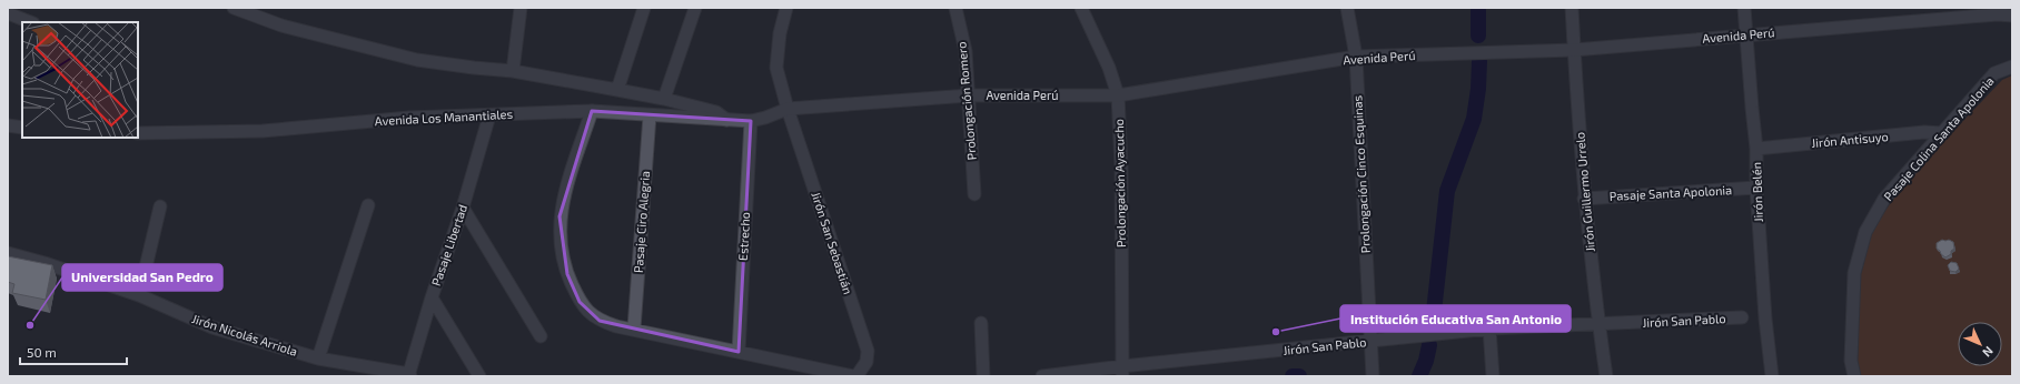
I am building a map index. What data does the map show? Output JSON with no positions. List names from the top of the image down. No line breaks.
{"streets":{"street":["Avenida Perú","Prolongación Romero","Avenida Los Manantiales","Pasaje Colina Santa Apolonia","Jirón Antisuyo","Prolongación Cinco Esquinas","Prolongación Ayacucho","Jirón Guillermo Urrelo","Jirón Belén","Pasaje Santa Apolonia","Pasaje Ciro Alegria","Estrecho","Jirón San Sebastián","Pasaje Libertad","Jirón San Pablo","Jirón Nicolás Arriola"]},"crossings":[["Avenida Perú","Prolongación Romero"],["Avenida Perú","Avenida Los Manantiales"],["Avenida Perú","Prolongación Cinco Esquinas"],["Avenida Perú","Prolongación Ayacucho"],["Avenida Perú","Jirón Guillermo Urrelo"],["Avenida Perú","Jirón Belén"],["Avenida Perú","Estrecho"],["Avenida Perú","Jirón San Sebastián"],["Avenida Los Manantiales","Pasaje Ciro Alegria"],["Avenida Los Manantiales","Estrecho"],["Avenida Los Manantiales","Pasaje Libertad"],["Pasaje Colina Santa Apolonia","Jirón Antisuyo"],["Jirón Antisuyo","Jirón Belén"],["Prolongación Cinco Esquinas","Jirón San Pablo"],["Prolongación Ayacucho","Jirón San Pablo"],["Jirón Guillermo Urrelo","Pasaje Santa Apolonia"],["Jirón Guillermo Urrelo","Jirón San Pablo"],["Jirón Belén","Pasaje Santa Apolonia"],["Pasaje Libertad","Jirón Nicolás Arriola"]],"places":["Universidad San Pedro","Institución Educativa San Antonio"],"scale_bar":"50 m","north":"bottom right"}
